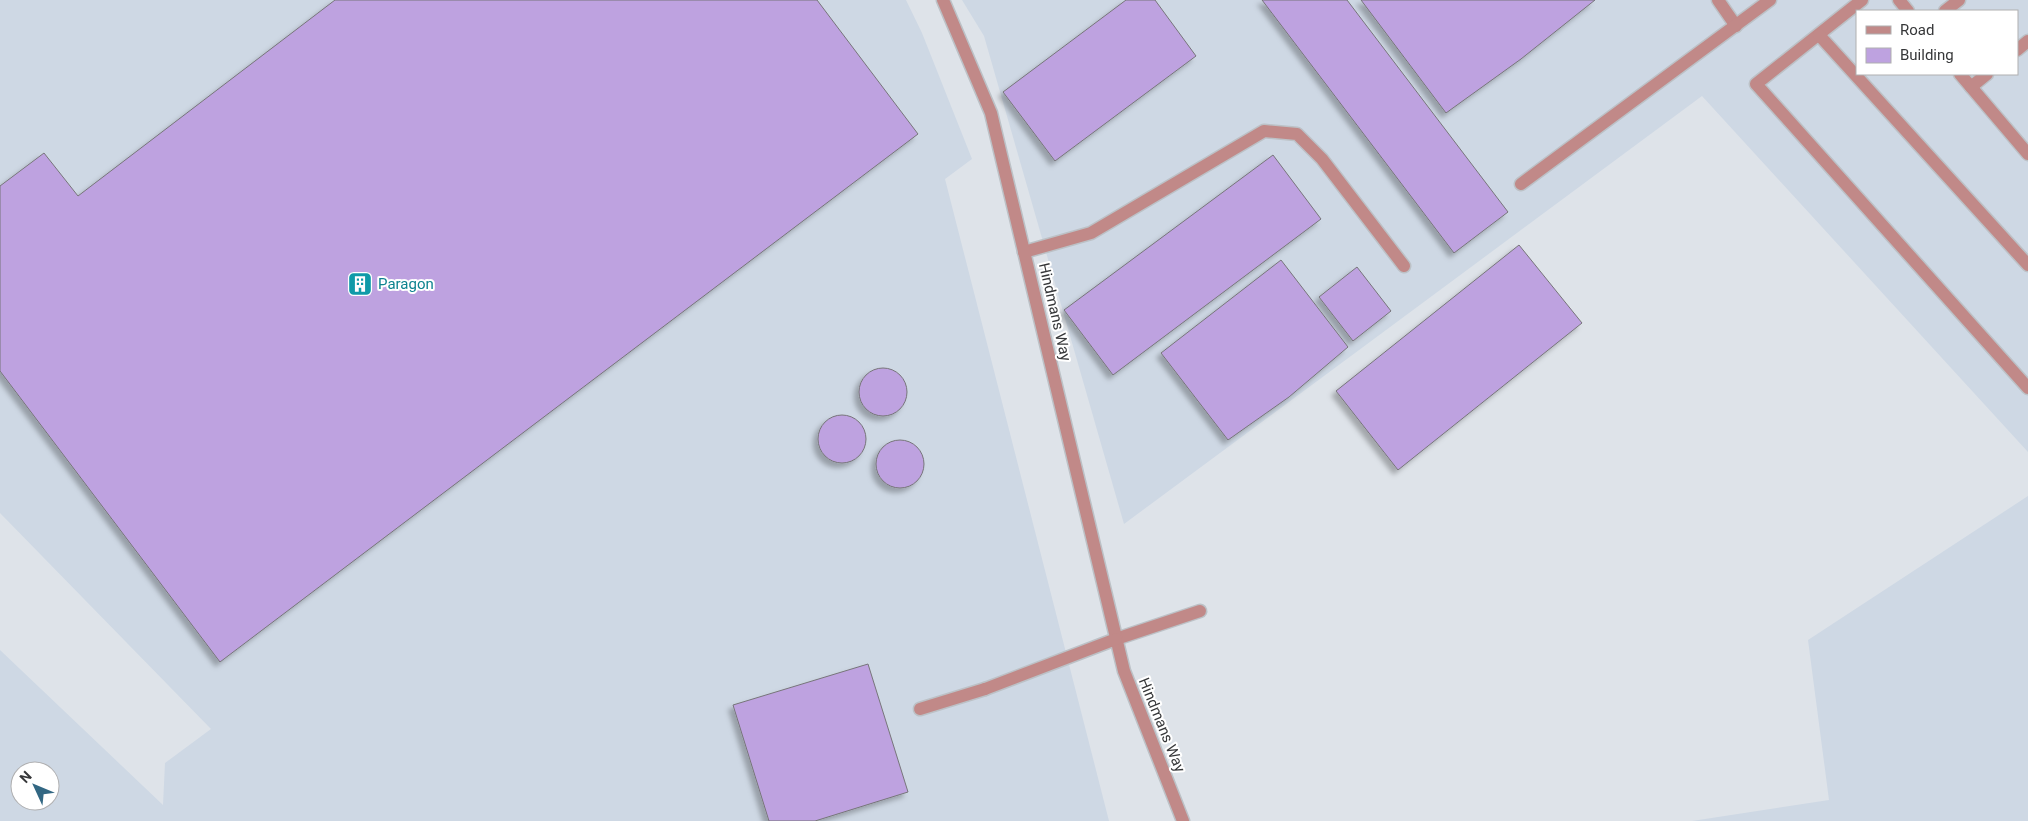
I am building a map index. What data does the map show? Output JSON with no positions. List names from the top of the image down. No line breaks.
{"streets":{"street":["Hindmans Way"]},"places":{"building":["Paragon"]},"legend":["Road","Building"],"north":"top left"}
